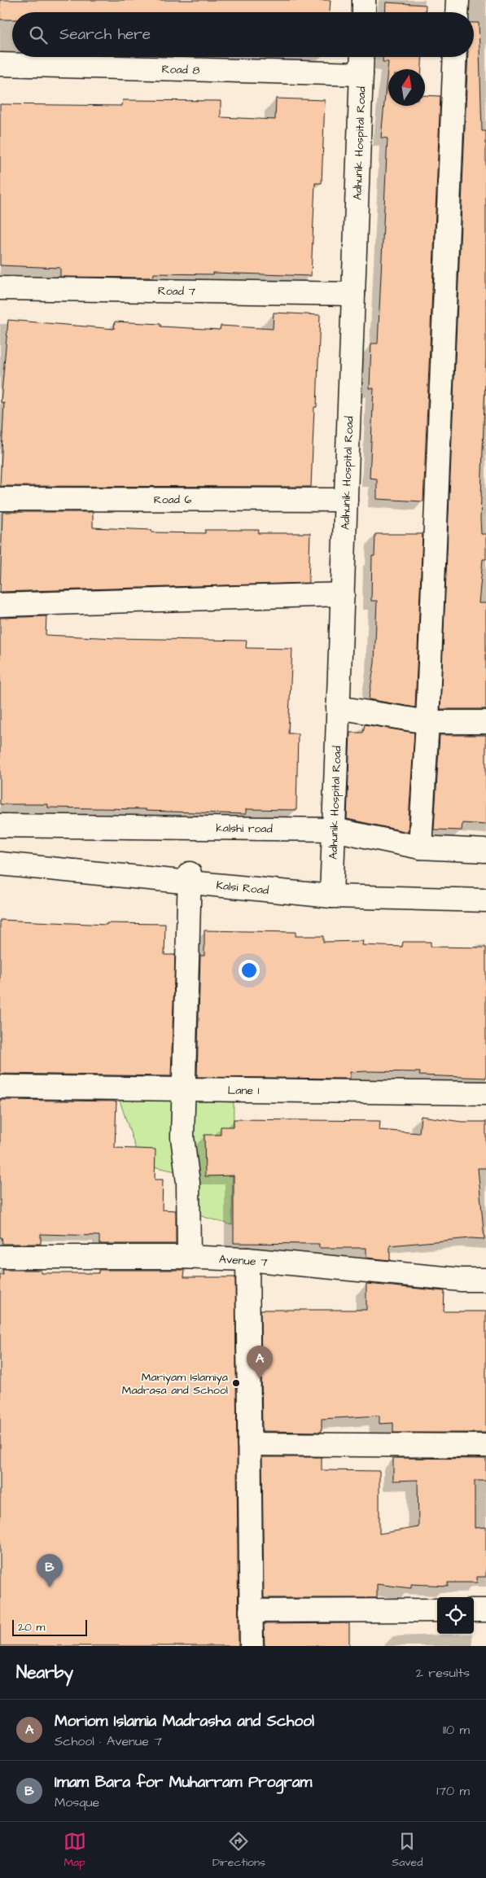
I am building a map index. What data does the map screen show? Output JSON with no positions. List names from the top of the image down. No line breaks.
{"streets":{"street":["Road 8","Adhunik Hospital Road","Road 7","Road 6","kalshi road","Kalsi Road","Lane 1","Avenue 7"]},"crossings":[["Road 8","Adhunik Hospital Road"],["Adhunik Hospital Road","Road 7"],["Adhunik Hospital Road","Road 6"],["Adhunik Hospital Road","kalshi road"],["Adhunik Hospital Road","Kalsi Road"]],"places":["Mariyam Islamiya Madrasa and School"],"scale_bar":"20 m","north":"top","page":{"search":"Search here","pins":["A","B"],"scale":"20 m","heading":["Nearby","2 results"],"list":[{"mark":"A","name":"Moriom Islamia Madrasha and School","note":"School · Avenue 7","value":"110 m"},{"mark":"B","name":"Imam Bara for Muharram Program","note":"Mosque","value":"170 m"}],"nav":["Map","Directions","Saved"]}}
